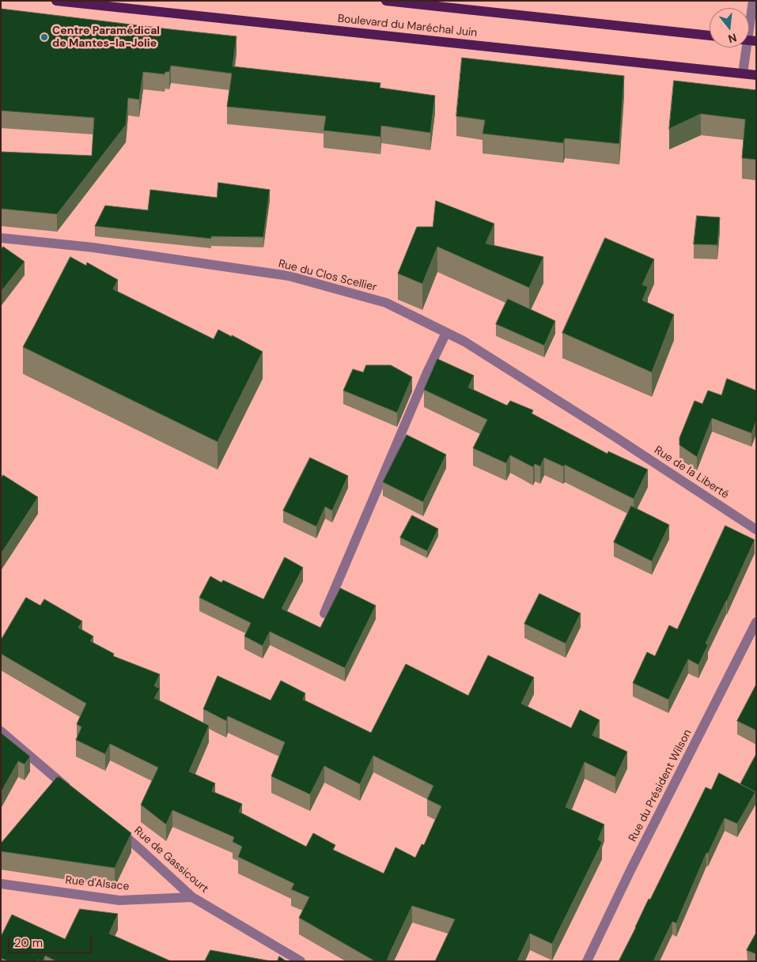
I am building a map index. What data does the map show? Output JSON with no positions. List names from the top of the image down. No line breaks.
{"streets":{"main road":["Boulevard du Maréchal Juin"],"street":["Rue du Clos Scellier","Rue de la Liberté","Rue du Président Wilson","Rue de Gassicourt","Rue d'Alsace"]},"crossings":[["Rue du Clos Scellier","Rue de la Liberté"],["Rue de Gassicourt","Rue d'Alsace"]],"places":["Centre Paramédical de Mantes-la-Jolie"],"scale_bar":"20 m","north":"bottom"}
